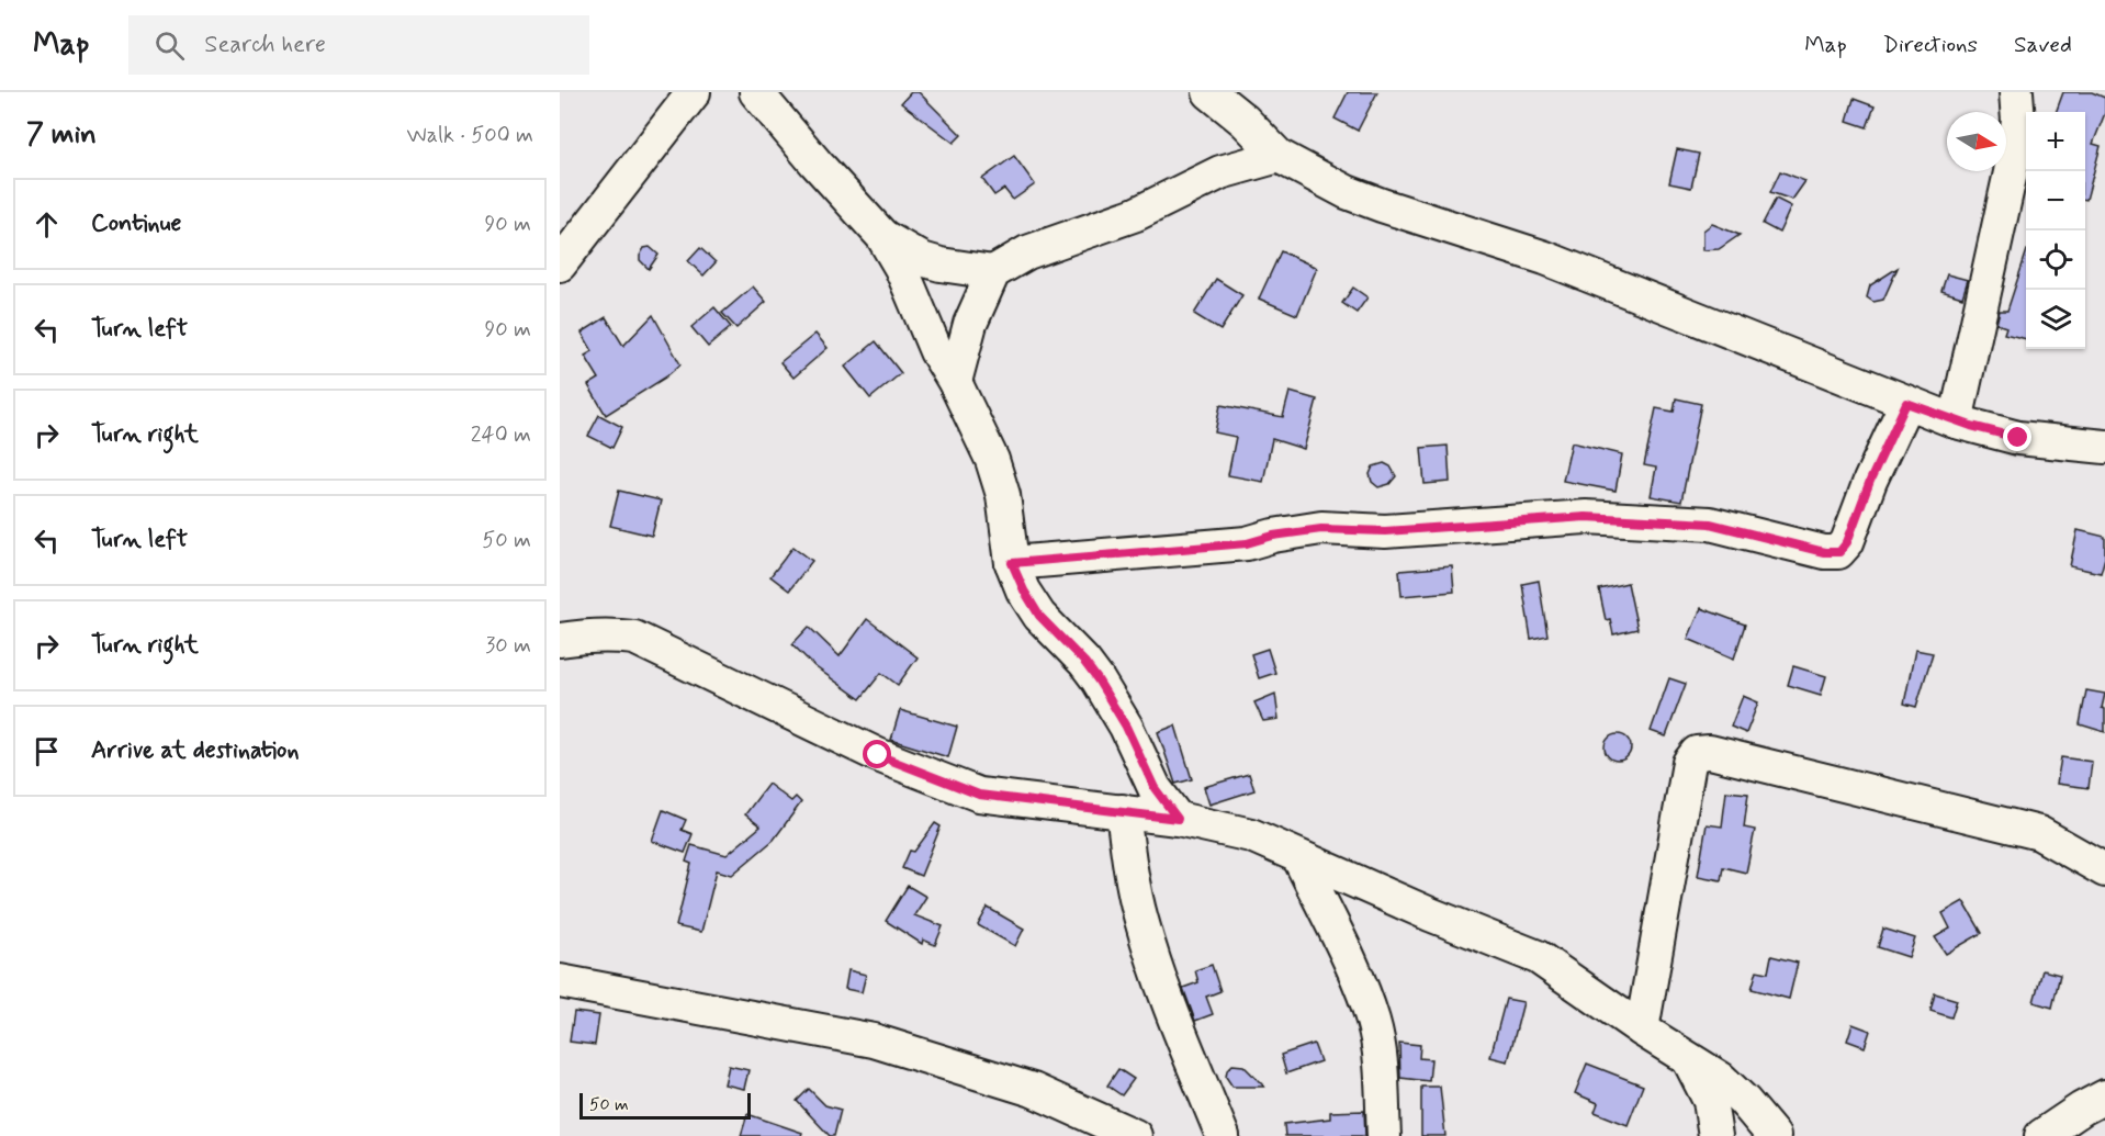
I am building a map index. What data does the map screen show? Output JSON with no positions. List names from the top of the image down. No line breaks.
{"scale_bar":"50 m","north":"right","page":{"header":"Map","search":"Search here","nav":["Map","Directions","Saved"],"heading":["7 min","Walk · 500 m"],"map_buttons":["+","−"],"list":[["Continue","90 m"],["Turn left","90 m"],["Turn right","240 m"],["Turn left","50 m"],["Turn right","30 m"],"Arrive at destination"],"scale":"50 m"}}
